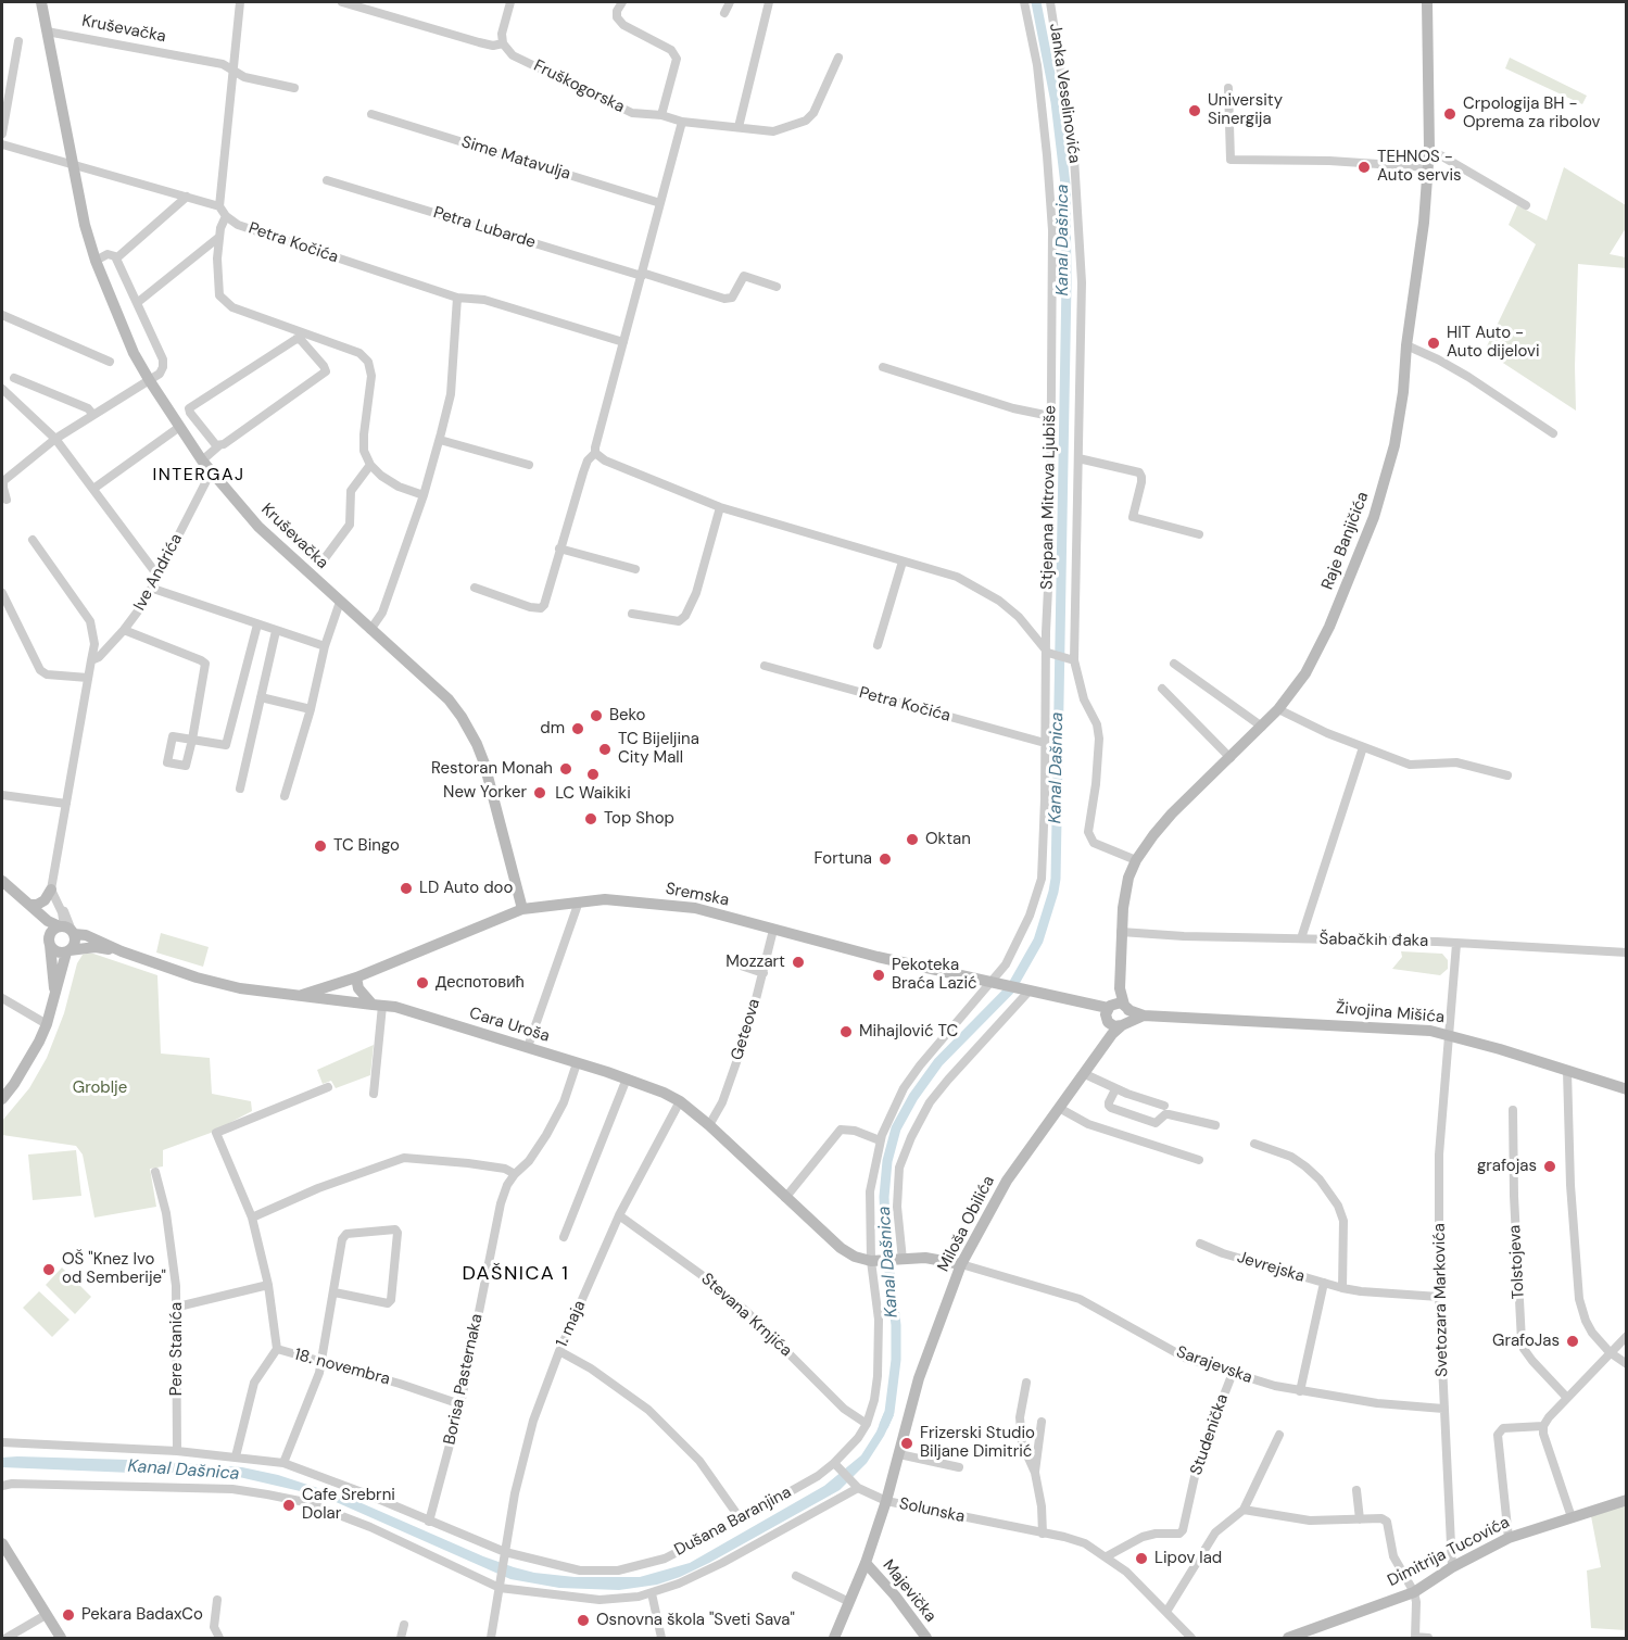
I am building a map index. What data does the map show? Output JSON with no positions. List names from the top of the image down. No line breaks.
{"streets":{"main road":["Kruševačka","Raje Banjičića","Sremska","Živojina Mišića","Cara Uroša","Miloša Obilića","Dimitrija Tucovića","Majevička"],"street":["Fruškogorska","Janka Veselinovića","Sime Matavulja","Petra Lubarde","Petra Kočića","Stjepana Mitrova Ljubiše","Ive Andrića","Šabačkih đaka","Geteova","Tolstojeva","Jevrejska","Svetozara Markovića","Stevana Krnjića","1. maja","Pere Stanića","Sarajevska","18. novembra","Borisa Pasternaka","Studenička","Solunska","Dušana Baranjina"]},"crossings":[["Kruševačka","Ive Andrića"],["Kruševačka","Sremska"],["Petra Kočića","Stjepana Mitrova Ljubiše"],["Stjepana Mitrova Ljubiše","Sremska"],["Stjepana Mitrova Ljubiše","Dušana Baranjina"],["Raje Banjičića","Šabačkih đaka"],["Sremska","Cara Uroša"],["Sremska","Geteova"],["Šabačkih đaka","Svetozara Markovića"],["Živojina Mišića","Svetozara Markovića"],["Cara Uroša","Geteova"],["Cara Uroša","Miloša Obilića"],["Cara Uroša","1. maja"],["Cara Uroša","Sarajevska"],["Cara Uroša","Borisa Pasternaka"],["Cara Uroša","Dušana Baranjina"],["Miloša Obilića","Sarajevska"],["Miloša Obilića","Solunska"],["Miloša Obilića","Majevička"],["Jevrejska","Svetozara Markovića"],["Svetozara Markovića","Sarajevska"],["Svetozara Markovića","Dimitrija Tucovića"],["Stevana Krnjića","1. maja"],["Stevana Krnjića","Dušana Baranjina"],["1. maja","Dušana Baranjina"],["Pere Stanića","Dušana Baranjina"],["Sarajevska","Studenička"],["18. novembra","Borisa Pasternaka"],["Borisa Pasternaka","Dušana Baranjina"],["Studenička","Solunska"],["Solunska","Dušana Baranjina"]],"districts":["INTERGAJ","DAŠNICA 1"],"water":["Kanal Dašnica"],"parks":["Groblje"],"places":["University Sinergija","Crpologija BH - Oprema za ribolov","TEHNOS - Auto servis","HIT Auto - Auto dijelovi","Beko","dm","TC Bijeljina City Mall","Restoran Monah","LC Waikiki","New Yorker","Top Shop","Oktan","TC Bingo","Fortuna","LD Auto doo","Mozzart","Pekoteka Braća Lazić","Деспотовић","Mihajlović TC","grafojas","OŠ \"Knez Ivo od Semberije\"","GrafoJas","Frizerski Studio Biljane Dimitrić","Cafe Srebrni Dolar","Lipov lad","Pekara BadaxCo","Osnovna škola \"Sveti Sava\""]}
